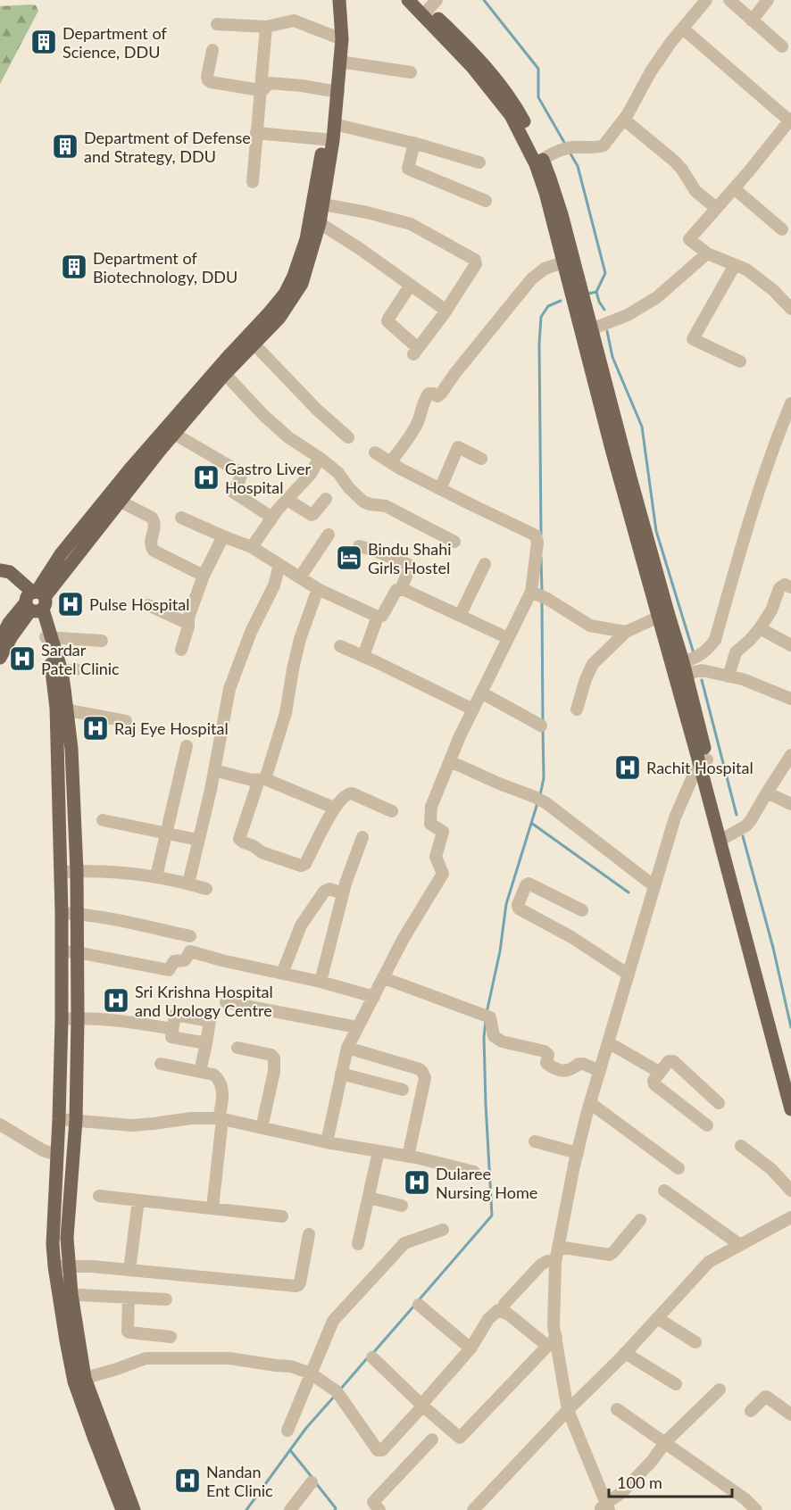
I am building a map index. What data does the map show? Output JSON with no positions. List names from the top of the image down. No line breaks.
{"places":{"building":["Department of Science, DDU","Department of Defense and Strategy, DDU","Department of Biotechnology, DDU"],"hospital":["Gastro Liver Hospital","Pulse Hospital","Sardar Patel Clinic","Raj Eye Hospital","Rachit Hospital","Sri Krishna Hospital and Urology Centre","Dularee Nursing Home","Nandan Ent Clinic"],"hotel":["Bindu Shahi Girls Hostel"]},"scale_bar":"100 m"}
